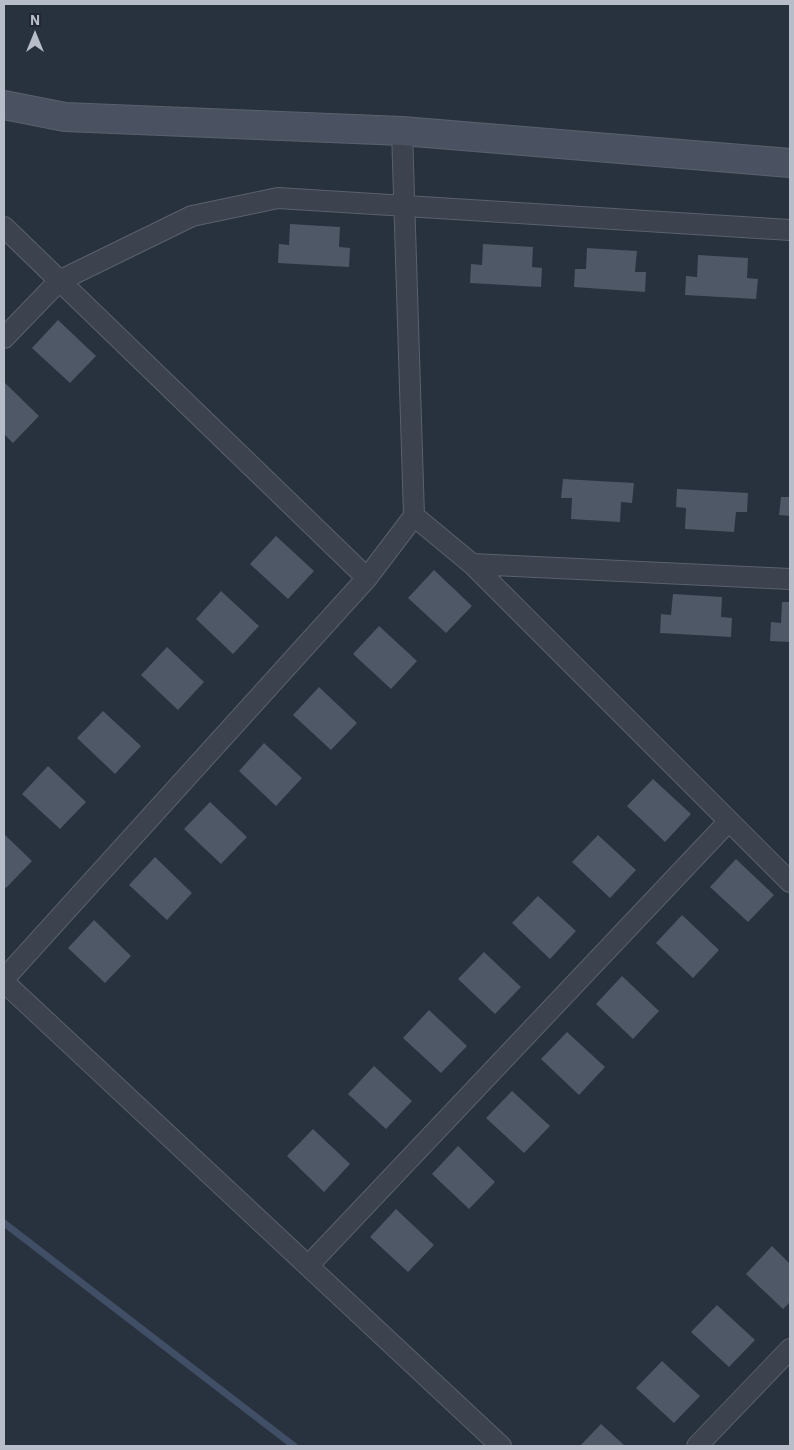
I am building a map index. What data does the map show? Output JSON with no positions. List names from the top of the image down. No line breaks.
{"north":"top"}
